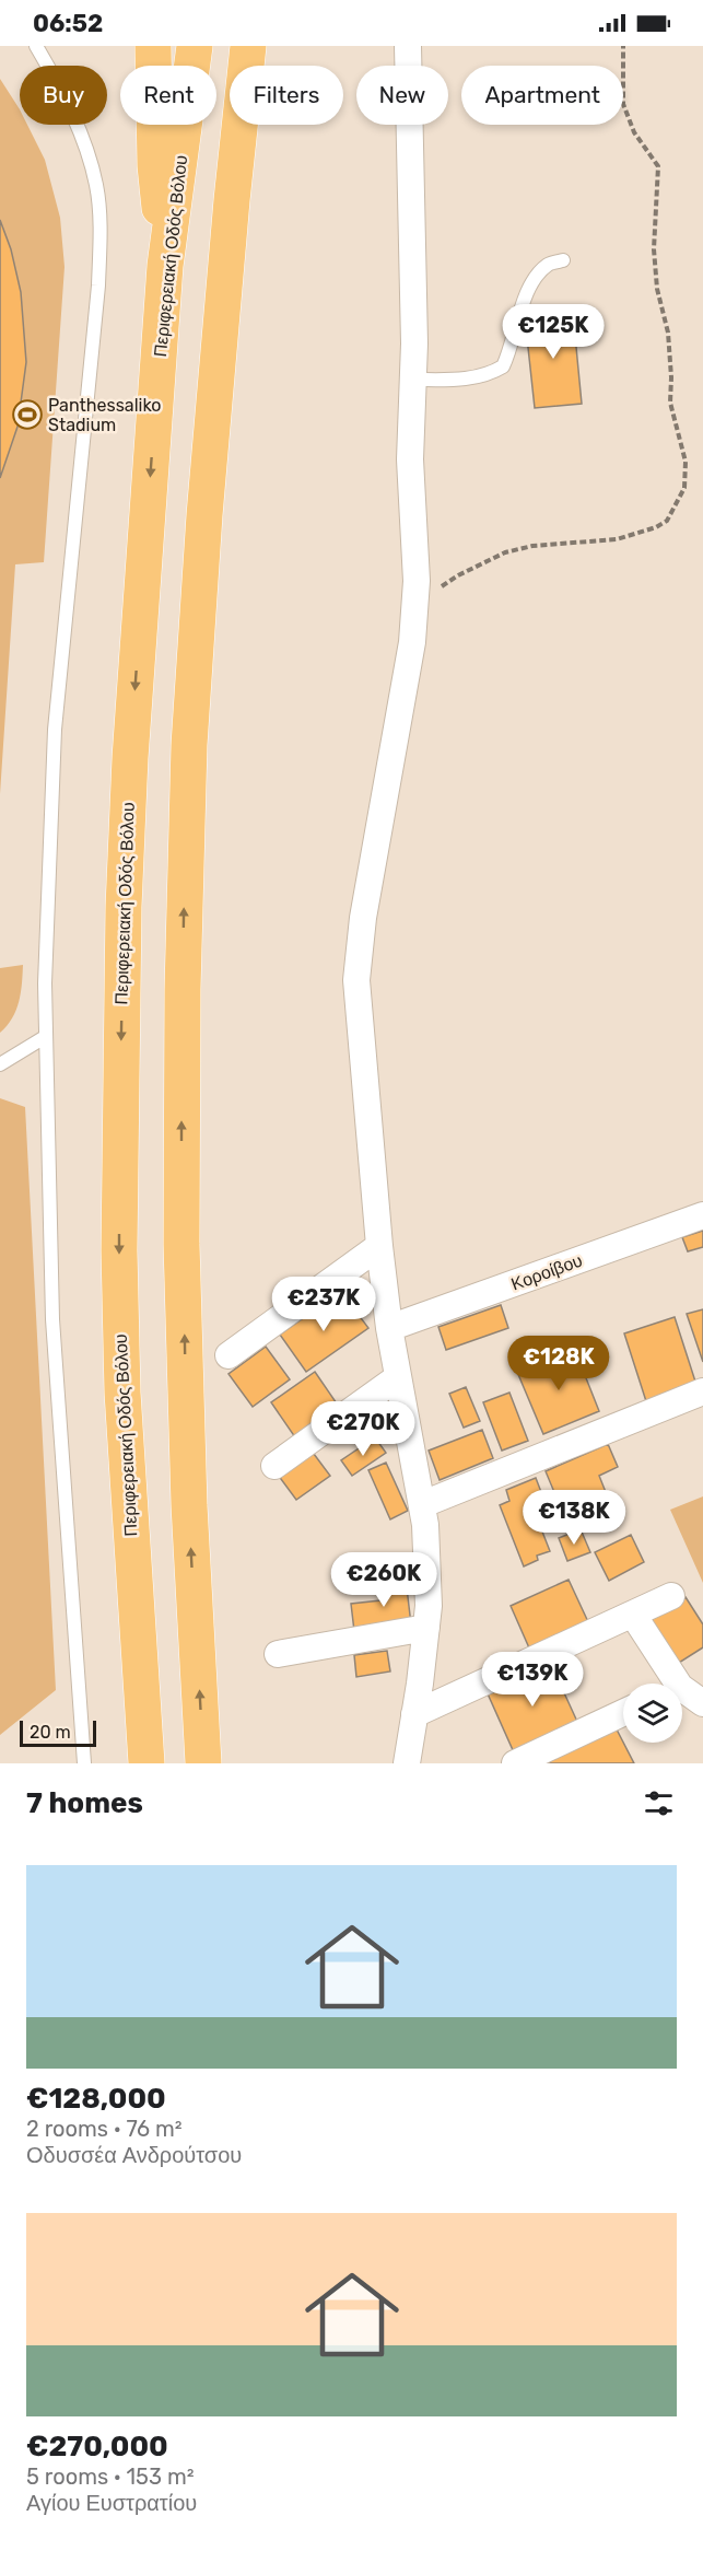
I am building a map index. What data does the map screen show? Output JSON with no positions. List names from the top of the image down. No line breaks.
{"streets":{"main road":["Περιφερειακή Οδός Βόλου"],"street":["Κοροίβου"]},"places":{"sports":["Panthessaliko Stadium"]},"scale_bar":"20 m","page":{"status":"06:52","chip":["Buy","Rent","Filters","New","Apartment"],"price":["€125K","€237K","€128K","€270K","€138K","€260K","€139K"],"scale":"20 m","heading":"7 homes","list":[{"name":"€128,000","note":"2 rooms · 76 m² · Οδυσσέα Ανδρούτσου"},{"name":"€270,000","note":"5 rooms · 153 m² · Αγίου Ευστρατίου"}]}}
